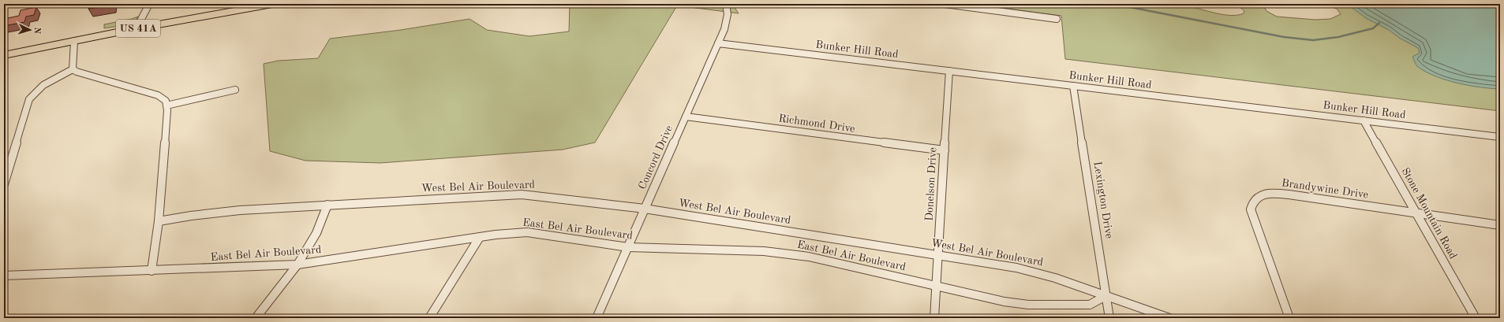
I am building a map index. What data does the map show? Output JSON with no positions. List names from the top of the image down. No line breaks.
{"streets":{"highway":["US 41A"],"street":["Bunker Hill Road","Richmond Drive","Concord Drive","Donelson Drive","West Bel Air Boulevard","Brandywine Drive","Lexington Drive","Stone Mountain Road","East Bel Air Boulevard"]},"crossings":[["Bunker Hill Road","Concord Drive"],["Bunker Hill Road","Donelson Drive"],["Bunker Hill Road","Lexington Drive"],["Bunker Hill Road","Stone Mountain Road"],["Richmond Drive","Concord Drive"],["Richmond Drive","Donelson Drive"],["Concord Drive","West Bel Air Boulevard"],["Concord Drive","East Bel Air Boulevard"],["Donelson Drive","West Bel Air Boulevard"],["Donelson Drive","East Bel Air Boulevard"],["West Bel Air Boulevard","Lexington Drive"],["West Bel Air Boulevard","East Bel Air Boulevard"],["Brandywine Drive","Stone Mountain Road"],["Lexington Drive","East Bel Air Boulevard"]],"north":"right"}
